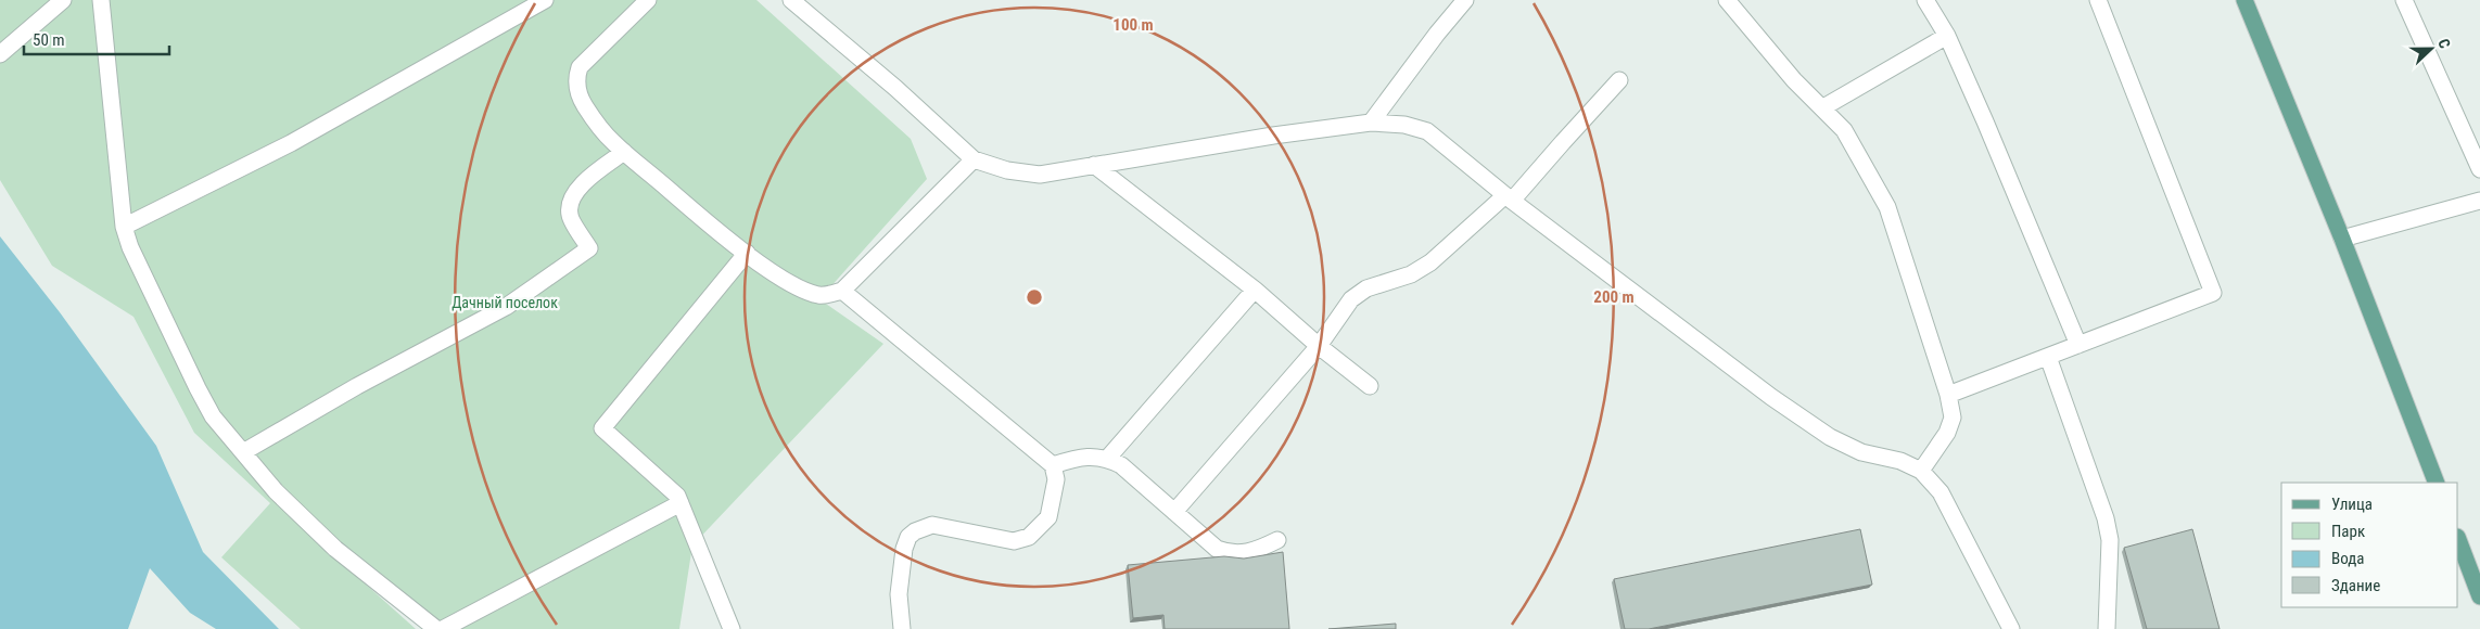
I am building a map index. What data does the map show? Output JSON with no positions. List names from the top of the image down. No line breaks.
{"parks":["Дачный поселок"],"legend":["Улица","Парк","Вода","Здание"],"scale_bar":"50 m","north":"right","rings":["100 m","200 m"]}
